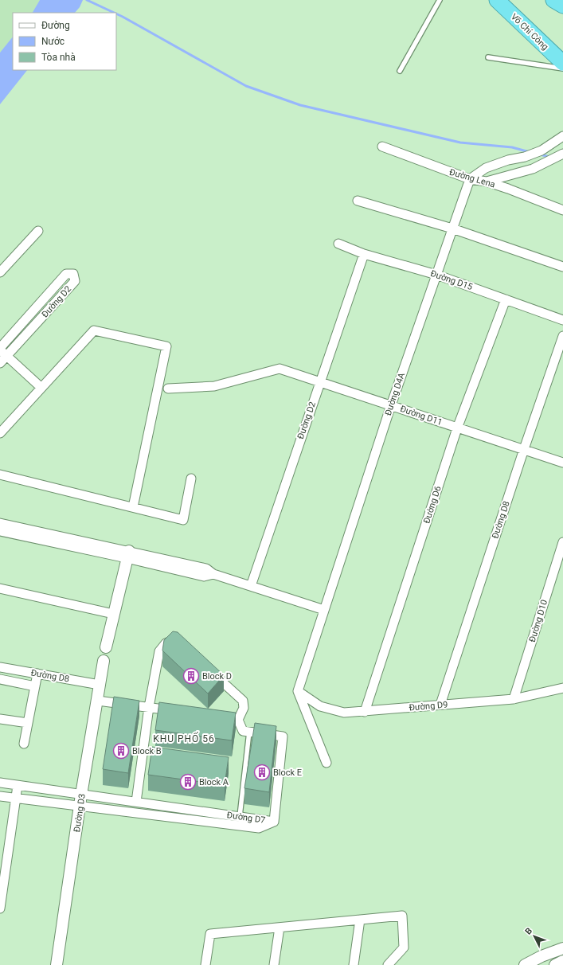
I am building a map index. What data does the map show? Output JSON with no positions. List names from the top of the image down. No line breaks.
{"streets":{"highway":["Võ Chí Công"],"street":["Đường Lena","Đường D15","Đường D2","Đường D4A","Đường D11","Đường D6","Đường D8","Đường D10","Đường D9","Đường D3","Đường D7"]},"crossings":[["Đường Lena","Đường D4A"],["Đường D15","Đường D2"],["Đường D15","Đường D4A"],["Đường D15","Đường D6"],["Đường D2","Đường D11"],["Đường D4A","Đường D11"],["Đường D4A","Đường D9"],["Đường D11","Đường D6"],["Đường D11","Đường D8"],["Đường D6","Đường D9"],["Đường D8","Đường D9"],["Đường D8","Đường D3"],["Đường D10","Đường D9"],["Đường D3","Đường D7"]],"districts":["KHU PHỐ 56"],"places":{"building":["Block D","Block B","Block E","Block A"]},"legend":["Đường","Nước","Tòa nhà"],"north":"top left"}
